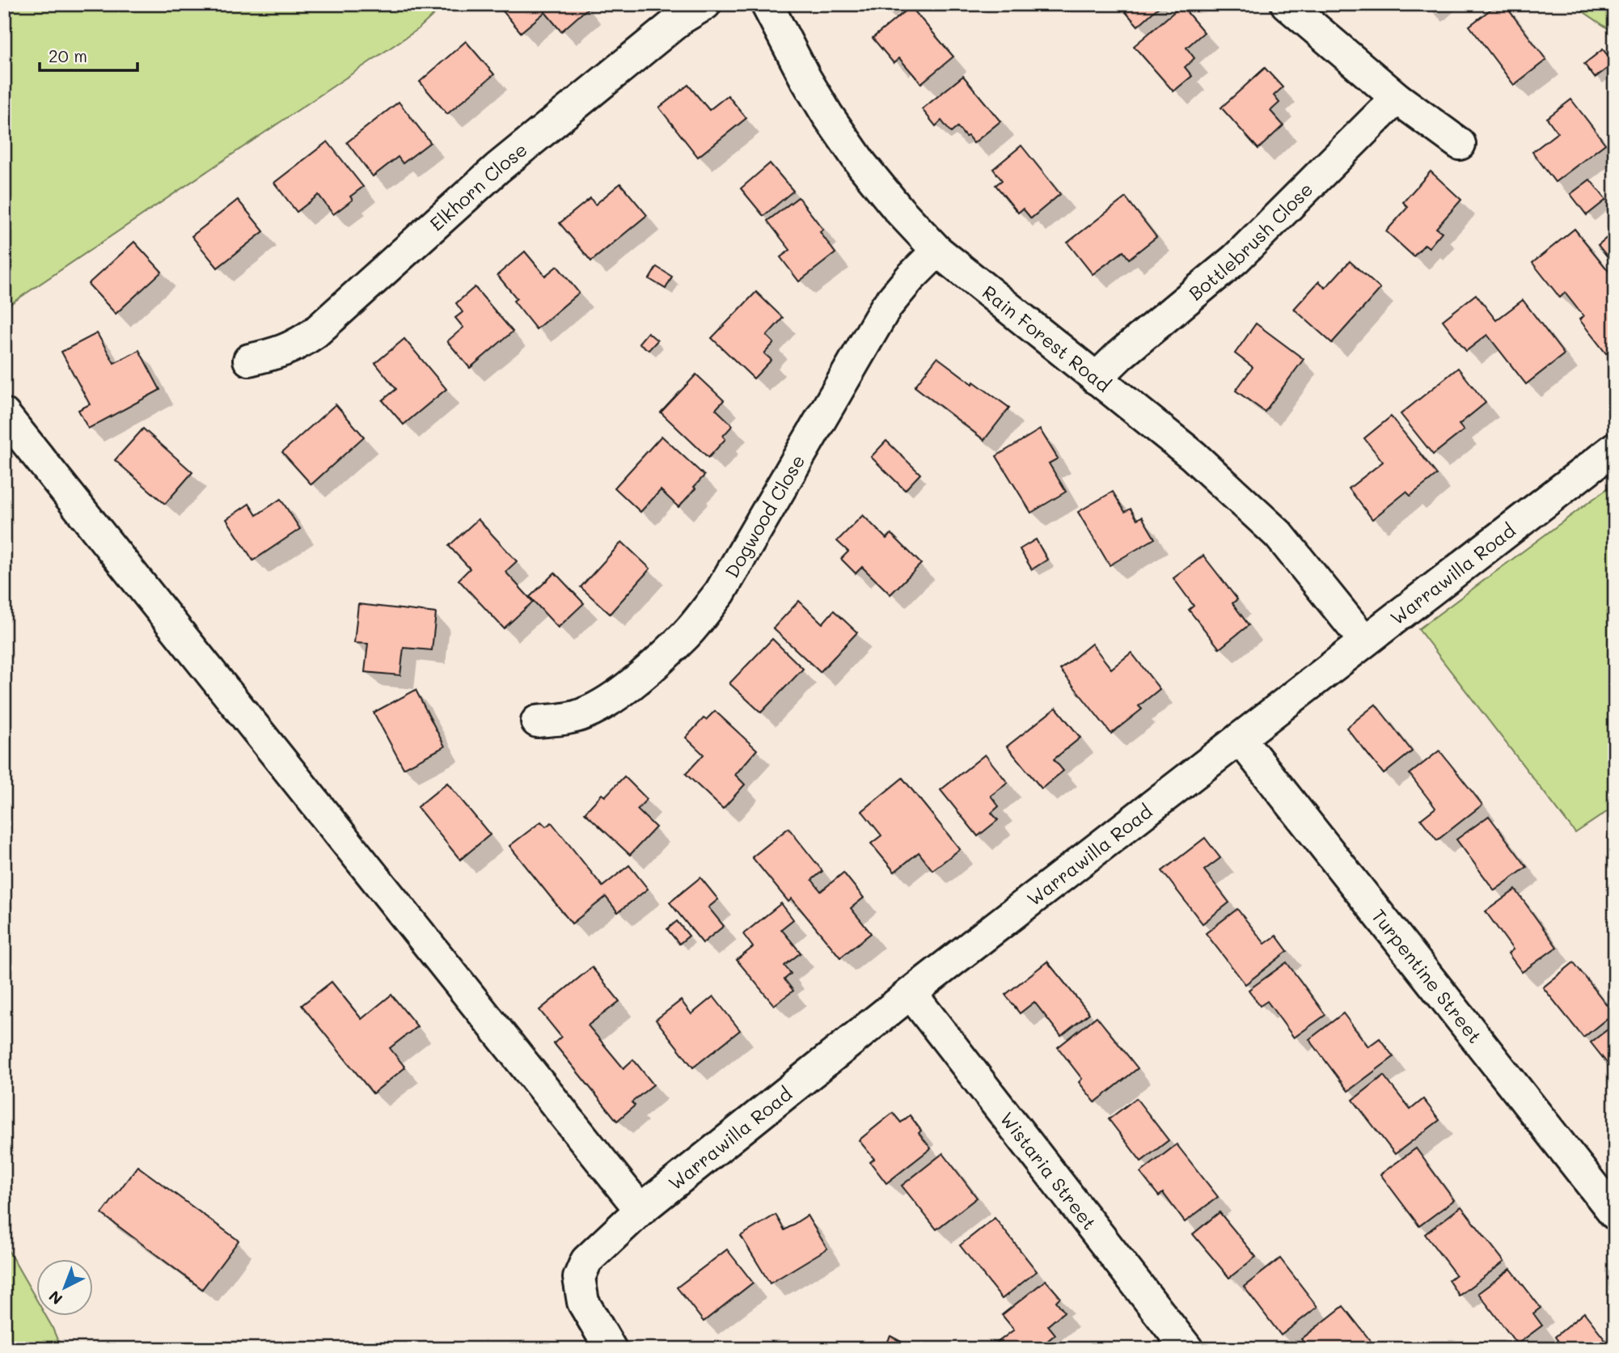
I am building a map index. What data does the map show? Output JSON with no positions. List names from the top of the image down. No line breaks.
{"streets":{"street":["Elkhorn Close","Bottlebrush Close","Rain Forest Road","Dogwood Close","Warrawilla Road","Turpentine Street","Wistaria Street"]},"crossings":[["Bottlebrush Close","Rain Forest Road"],["Rain Forest Road","Dogwood Close"],["Rain Forest Road","Warrawilla Road"],["Warrawilla Road","Turpentine Street"],["Warrawilla Road","Wistaria Street"]],"scale_bar":"20 m","north":"bottom left"}
